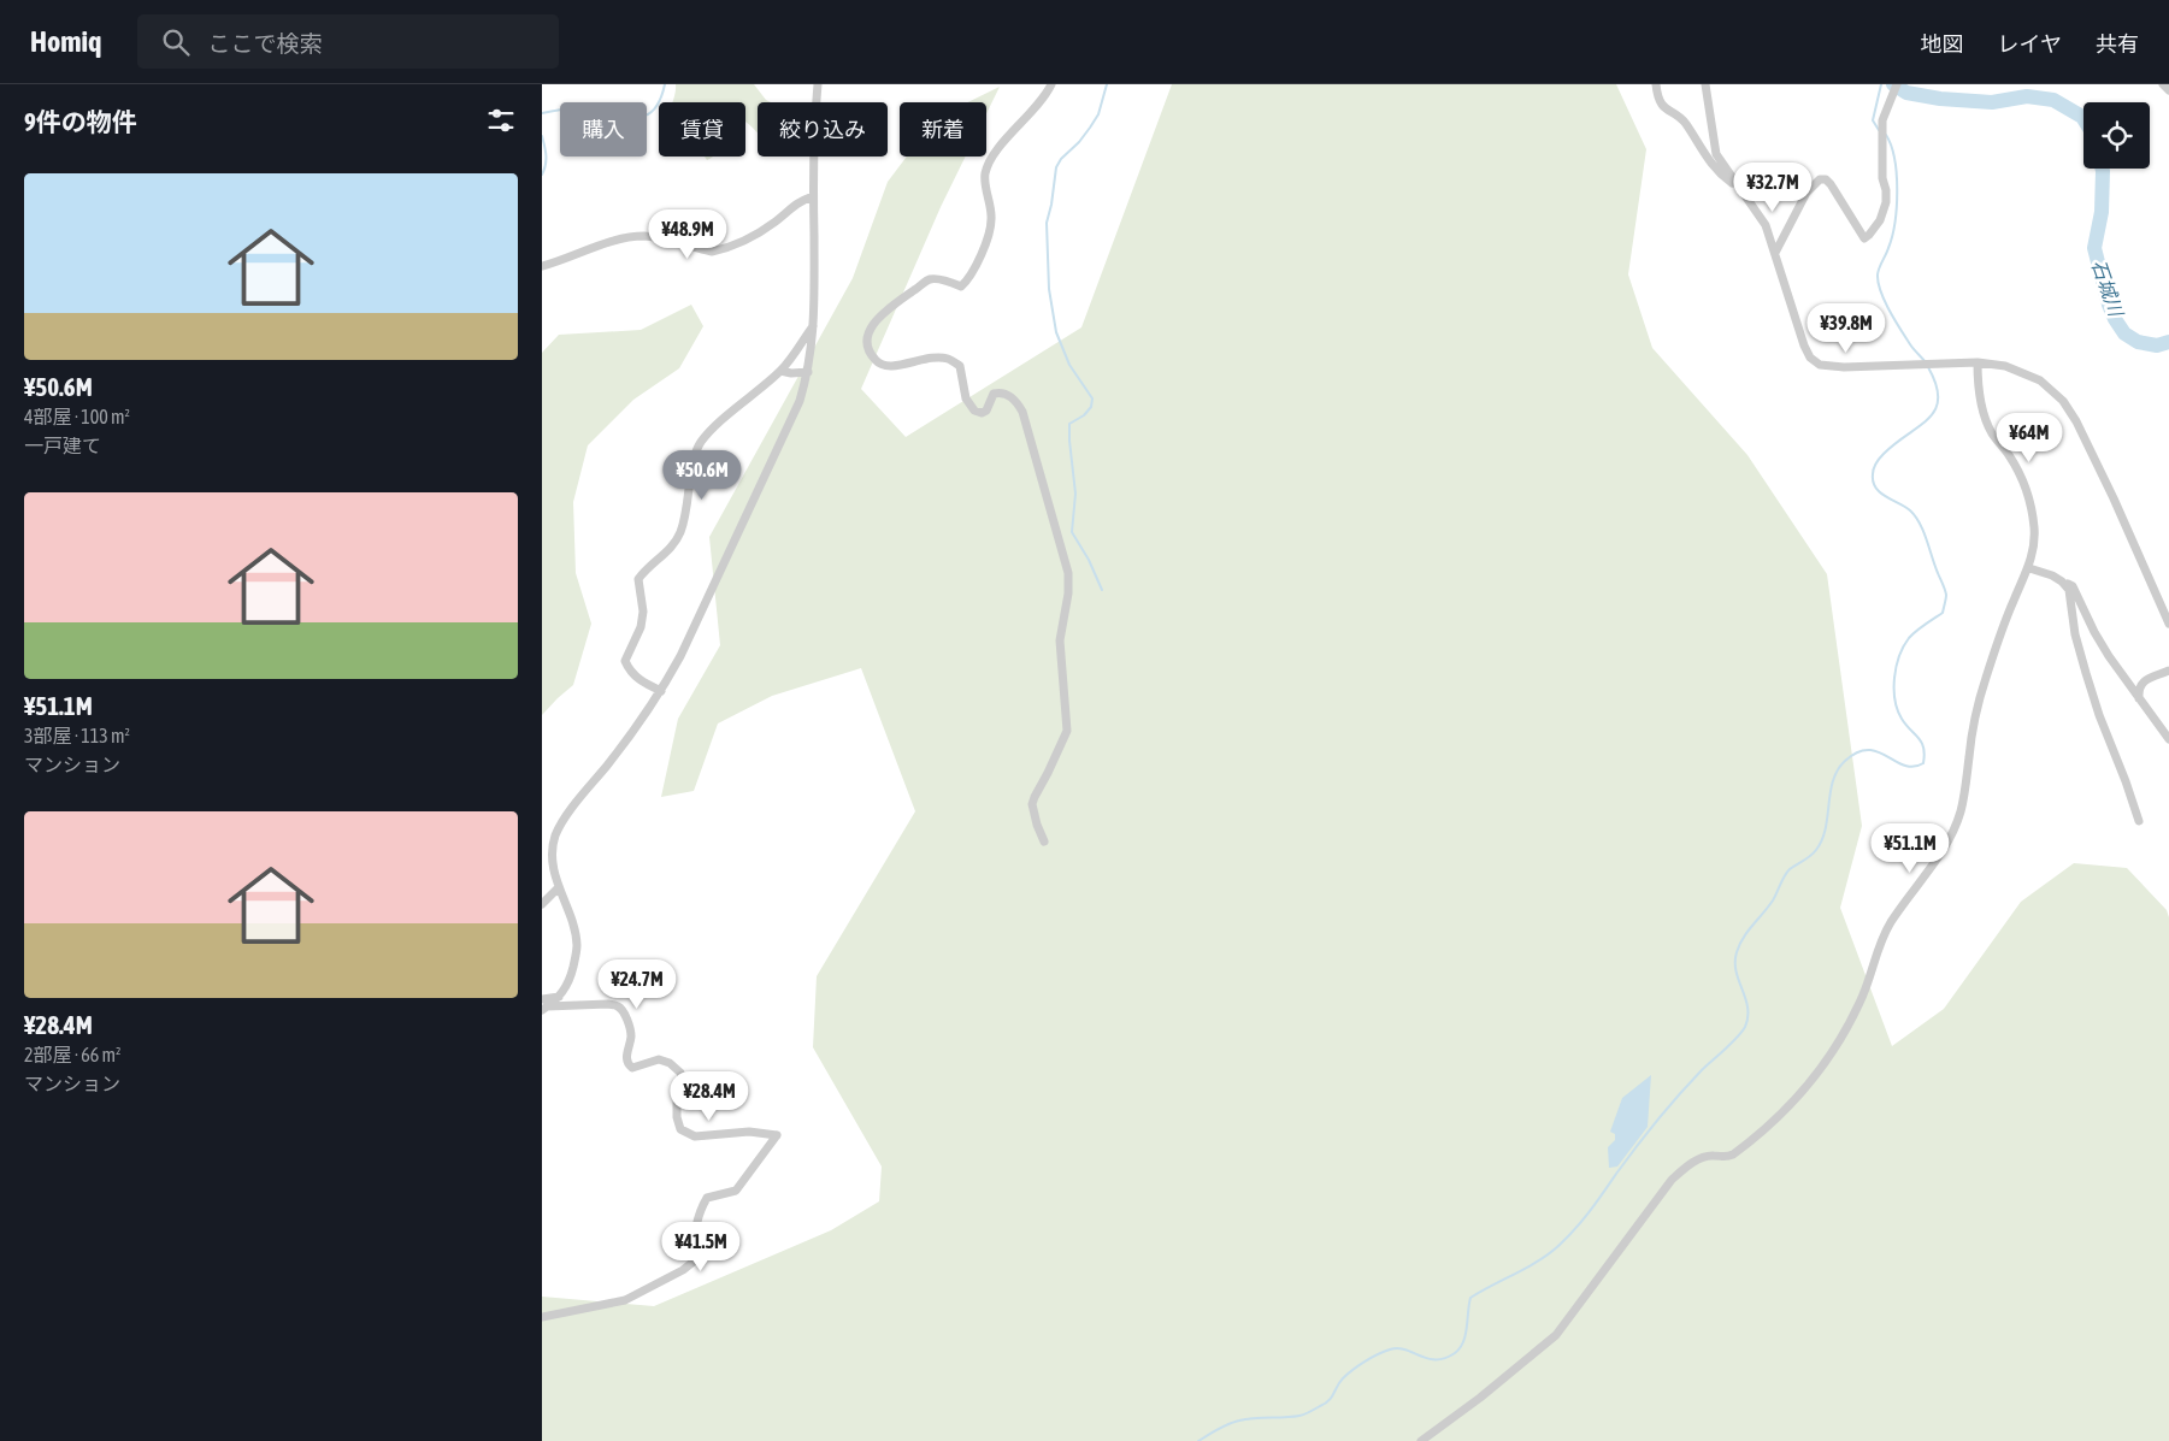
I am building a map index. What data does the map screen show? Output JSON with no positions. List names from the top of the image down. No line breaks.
{"water":["石城川"],"page":{"header":"Homiq","search":"ここで検索","nav":["地図","レイヤ","共有"],"heading":"9件の物件","chip":["購入","賃貸","絞り込み","新着"],"list":[{"name":"¥50.6M","note":"4部屋 · 100 m² · 一戸建て"},{"name":"¥51.1M","note":"3部屋 · 113 m² · マンション"},{"name":"¥28.4M","note":"2部屋 · 66 m² · マンション"}],"price":["¥32.7M","¥48.9M","¥39.8M","¥64M","¥50.6M","¥51.1M","¥24.7M","¥28.4M","¥41.5M"]}}
